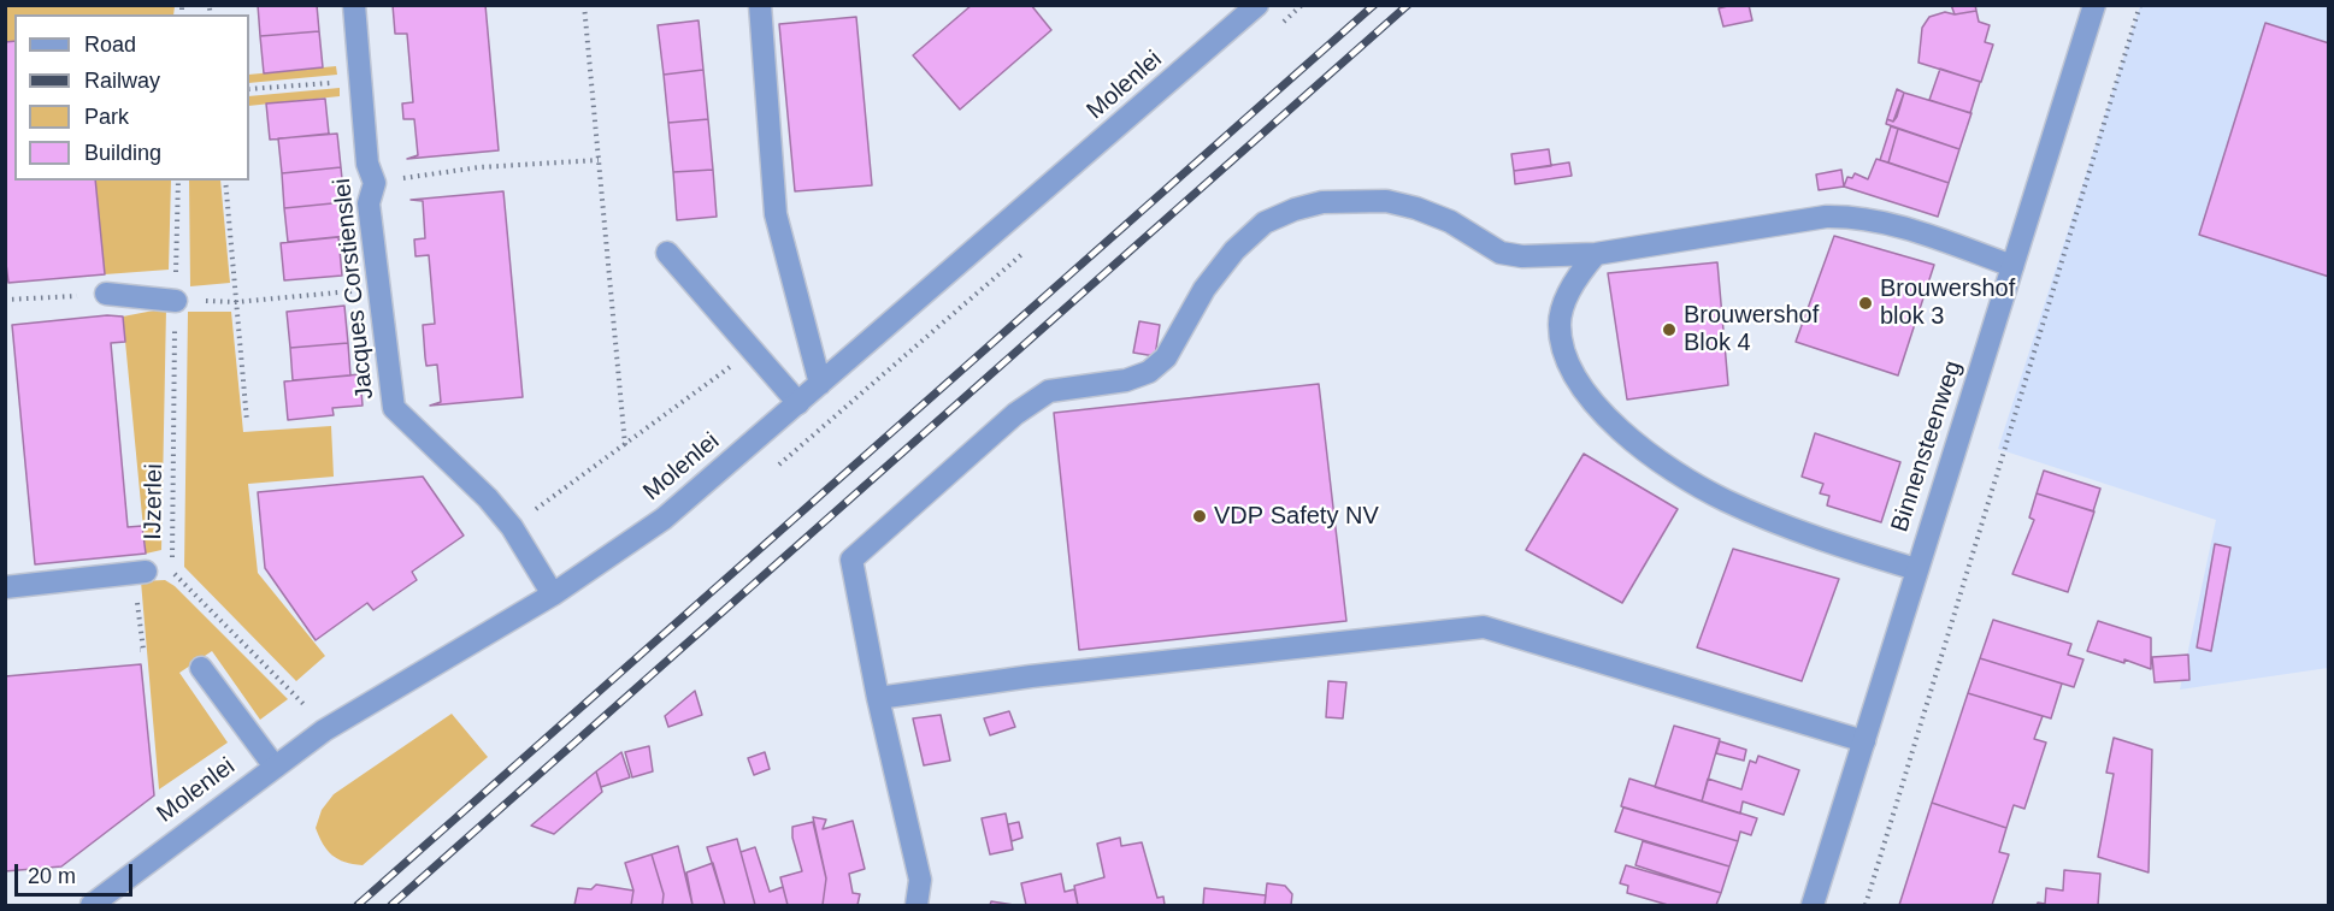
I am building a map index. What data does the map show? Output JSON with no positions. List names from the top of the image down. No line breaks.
{"streets":{"street":["Molenlei","Jacques Corstienslei","Binnensteenweg"],"path":["IJzerlei"]},"crossings":[["Molenlei","Jacques Corstienslei"],["Molenlei","IJzerlei"]],"places":["Brouwershof blok 3","Brouwershof Blok 4","VDP Safety NV"],"legend":["Road","Railway","Park","Building"],"scale_bar":"20 m"}
